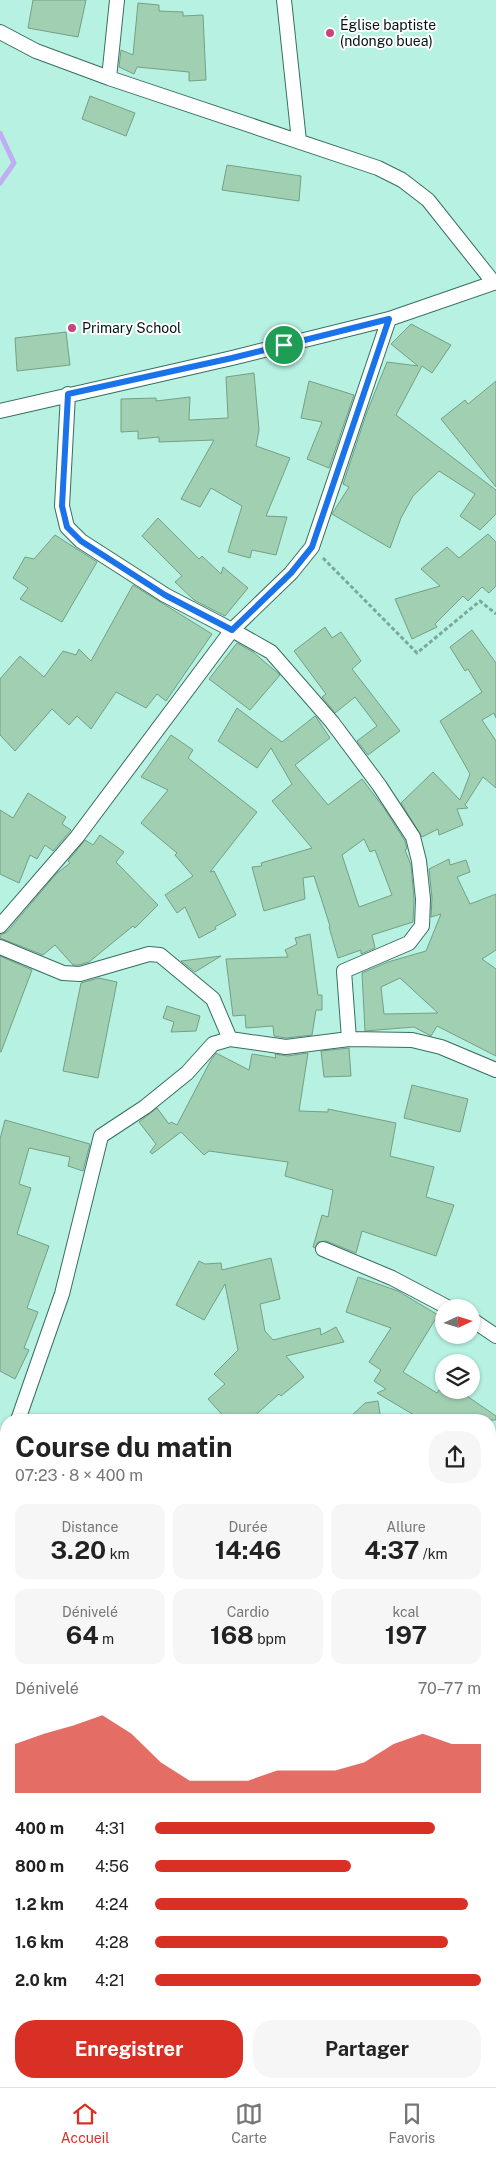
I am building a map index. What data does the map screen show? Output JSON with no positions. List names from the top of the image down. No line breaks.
{"places":["Église baptiste (ndongo buea)","Primary School"],"north":"right","page":{"heading":["Course du matin","07:23 · 8 × 400 m"],"stats":[["Distance","3.20 km"],["Durée","14:46"],["Allure","4:37 /km"],["Dénivelé","64 m"],["Cardio","168 bpm"],["kcal","197"]],"chart":["Dénivelé","70–77 m"],"list":[{"name":"400 m","note":"4:31"},{"name":"800 m","note":"4:56"},{"name":"1.2 km","note":"4:24"},{"name":"1.6 km","note":"4:28"},{"name":"2.0 km","note":"4:21"}],"buttons":["Enregistrer","Partager"],"tabs":["Accueil","Carte","Favoris"]}}
